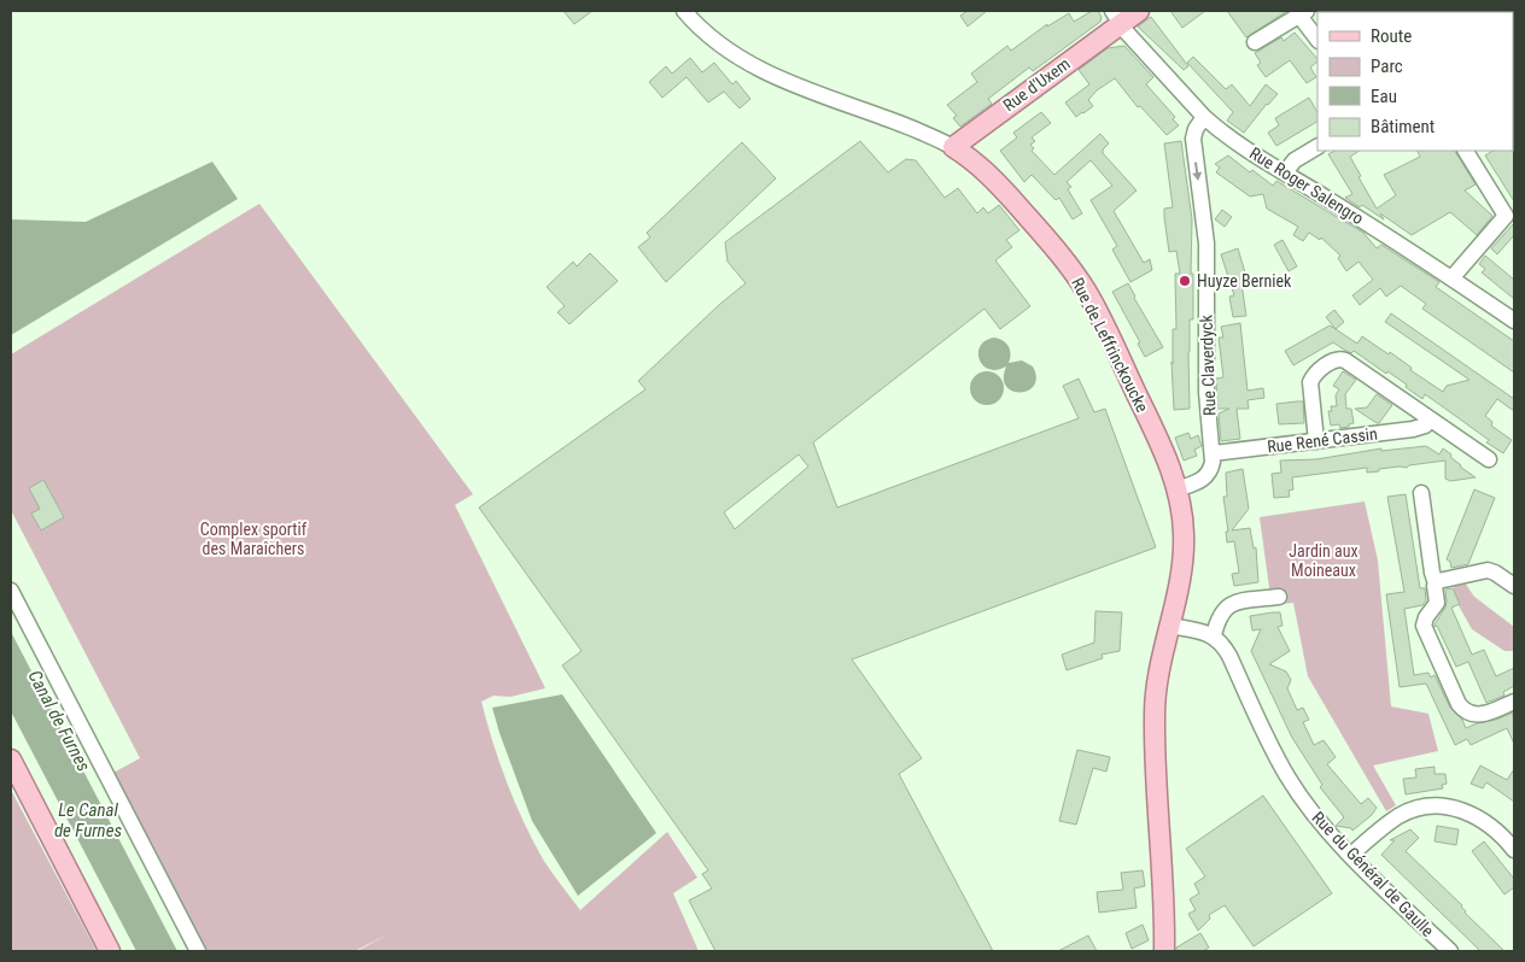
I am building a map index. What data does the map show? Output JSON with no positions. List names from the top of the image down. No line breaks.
{"streets":{"main road":["Rue d'Uxem","Rue de Leffrinckoucke"],"street":["Rue Roger Salengro","Rue Claverdyck","Rue René Cassin","Rue du Général de Gaulle"]},"crossings":[["Rue d'Uxem","Rue Roger Salengro"],["Rue d'Uxem","Rue de Leffrinckoucke"],["Rue Roger Salengro","Rue Claverdyck"],["Rue de Leffrinckoucke","Rue Claverdyck"],["Rue Claverdyck","Rue René Cassin"]],"one_way":["Rue Claverdyck"],"water":["Canal de Furnes","Le Canal de Furnes"],"parks":["Complex sportif des Maraîchers","Jardin aux Moineaux"],"places":["Huyze Berniek"],"legend":["Route","Parc","Eau","Bâtiment"]}
